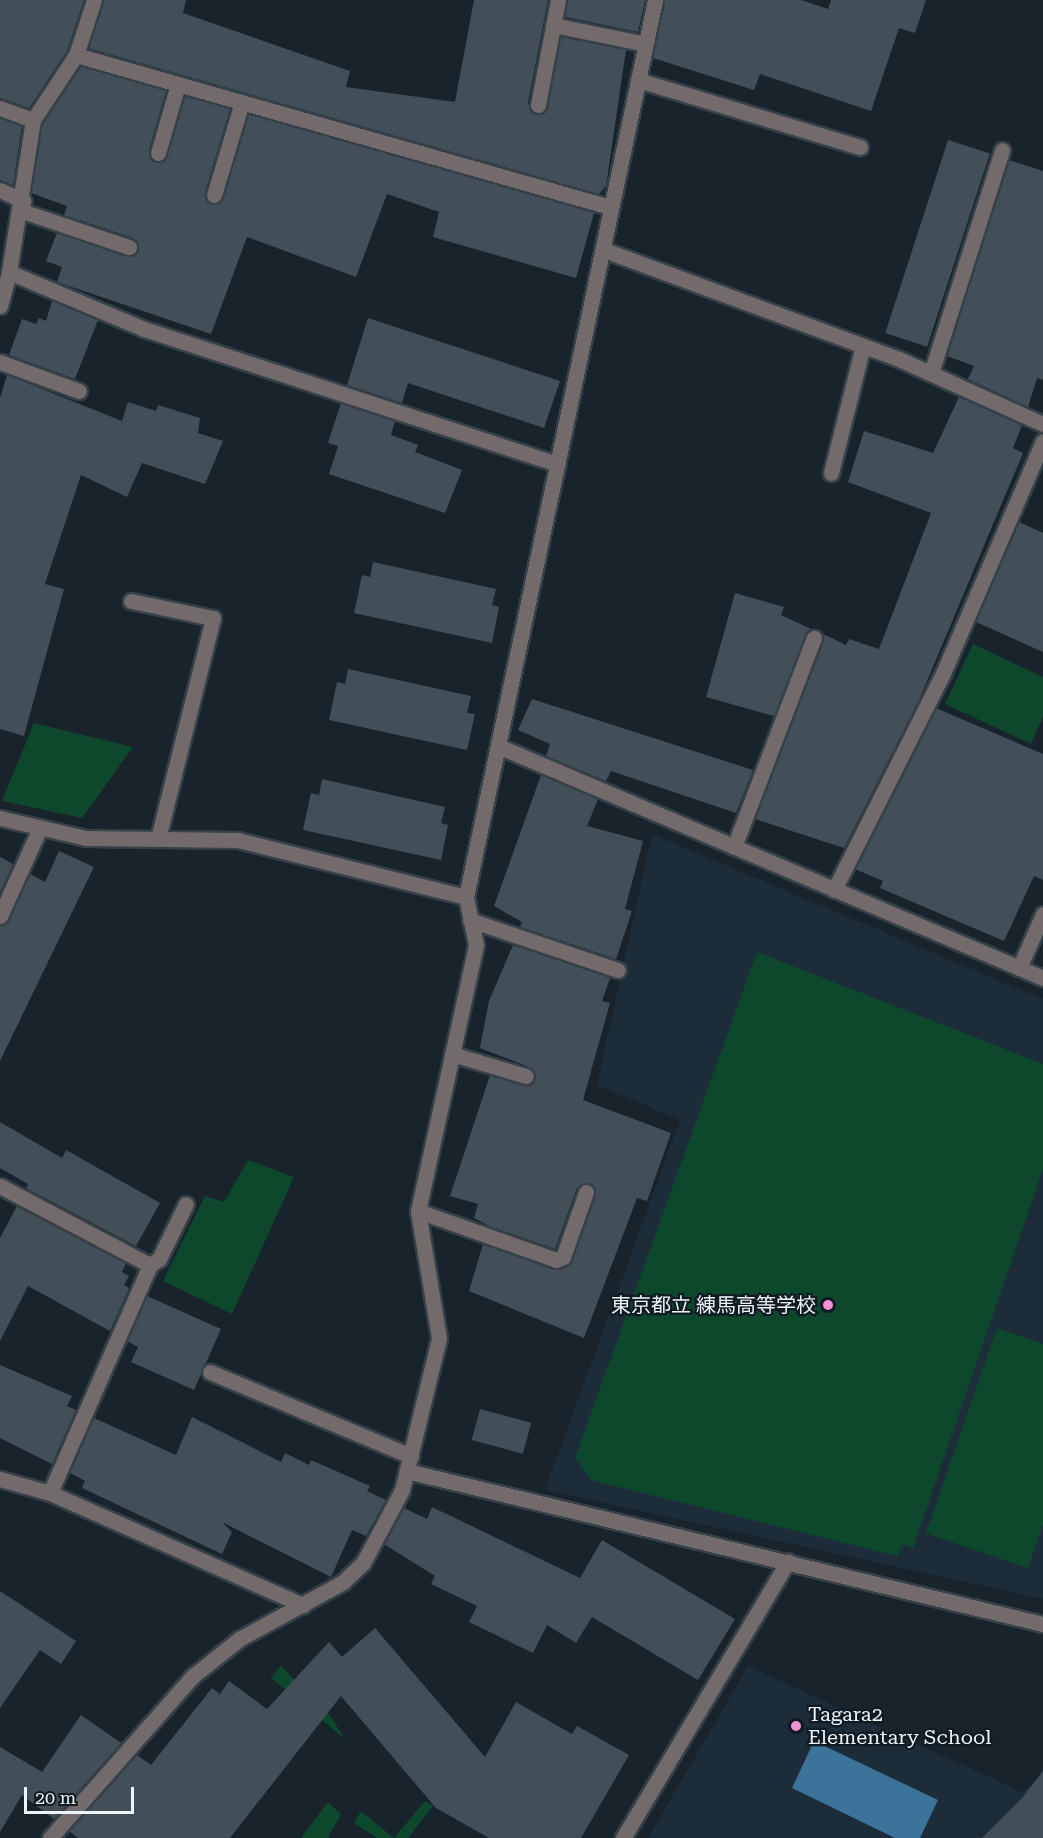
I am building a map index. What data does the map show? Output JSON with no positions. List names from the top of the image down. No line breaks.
{"places":["東京都立 練馬高等学校","Tagara2 Elementary School"],"scale_bar":"20 m"}
